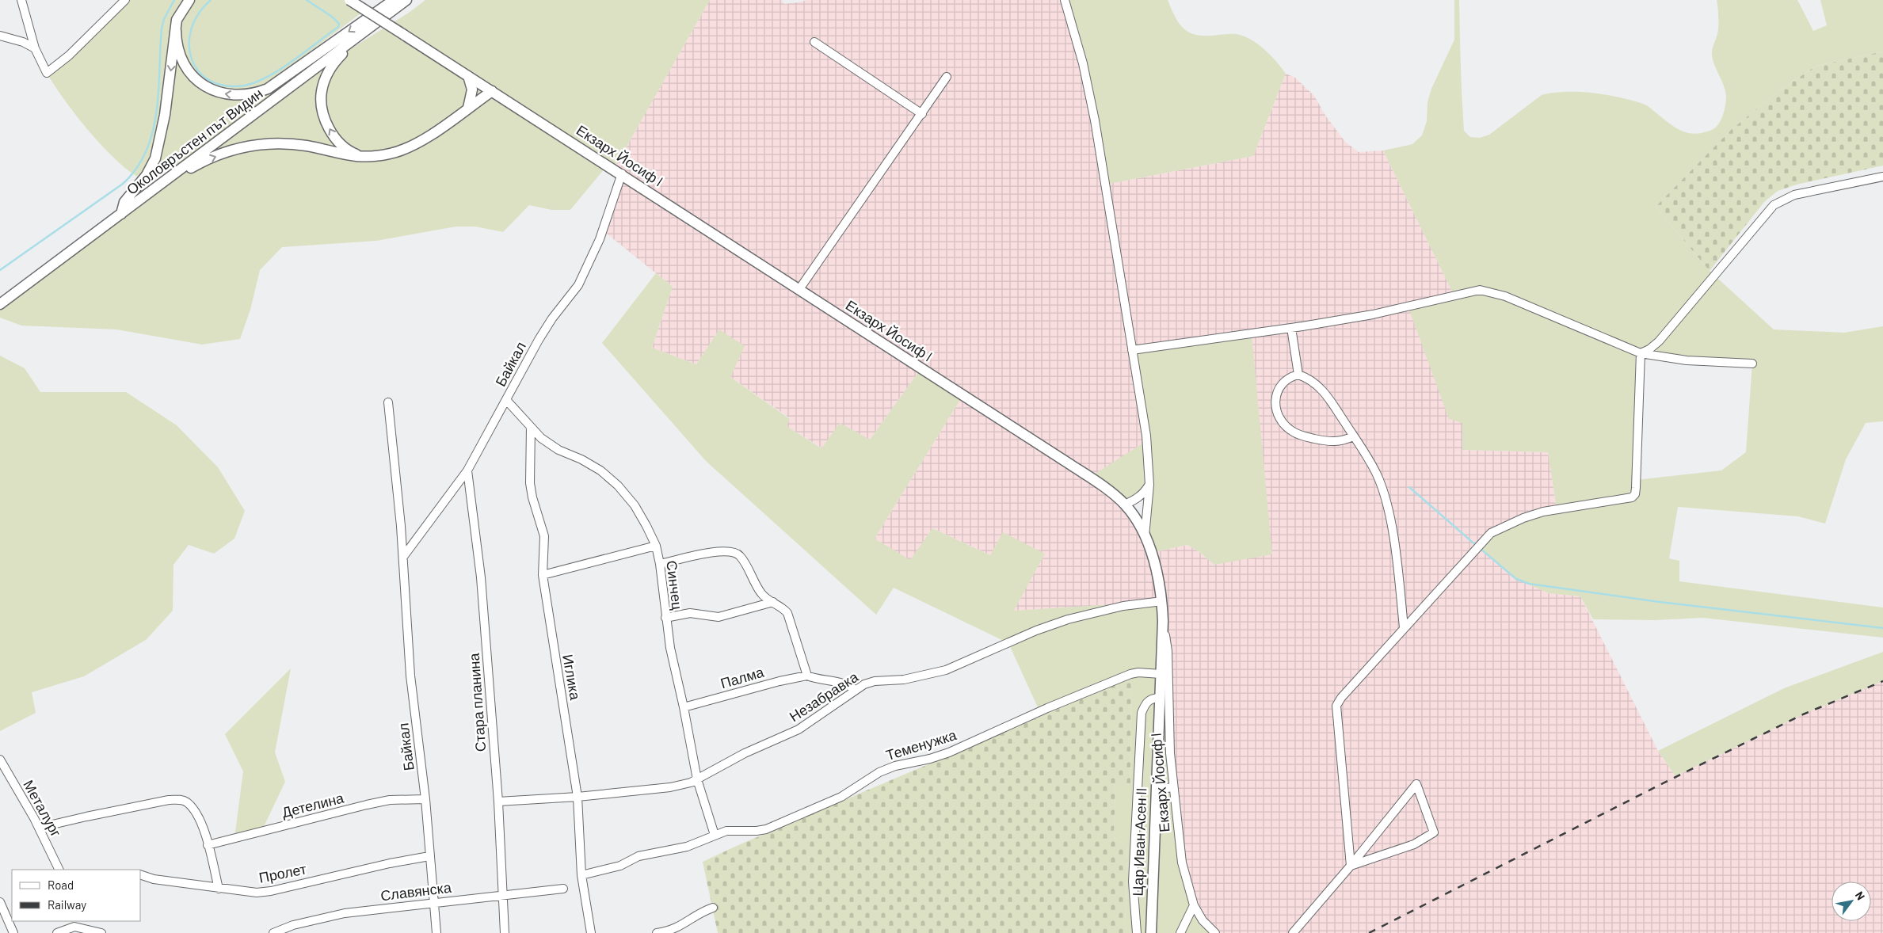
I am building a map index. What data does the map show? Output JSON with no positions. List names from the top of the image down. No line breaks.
{"streets":{"main road":["Околовръстен път Видин","Екзарх Йосиф I","Цар Иван Асен II"],"street":["Байкал","Синчец","Иглика","Палма","Незабравка","Стара планина","Теменужка","Детелина","Металург","Пролет","Славянска"]},"crossings":[["Екзарх Йосиф I","Байкал"],["Екзарх Йосиф I","Незабравка"],["Екзарх Йосиф I","Теменужка"],["Екзарх Йосиф I","Цар Иван Асен II"],["Байкал","Синчец"],["Байкал","Стара планина"],["Байкал","Детелина"],["Байкал","Пролет"],["Байкал","Славянска"],["Синчец","Иглика"],["Синчец","Палма"],["Синчец","Незабравка"],["Синчец","Теменужка"],["Иглика","Незабравка"],["Незабравка","Стара планина"],["Стара планина","Славянска"],["Теменужка","Цар Иван Асен II"]],"legend":["Road","Railway"],"north":"top right"}
